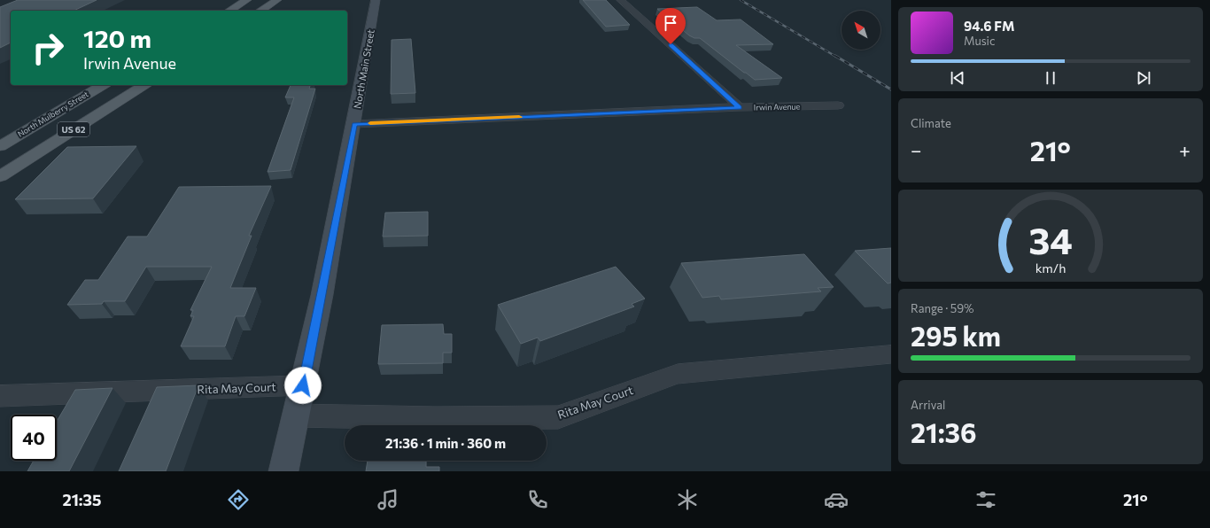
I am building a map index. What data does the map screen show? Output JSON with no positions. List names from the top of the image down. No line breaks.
{"streets":{"main road":["North Mulberry Street","US 62"],"street":["North Main Street","Irwin Avenue","Rita May Court"]},"crossings":[["North Main Street","Irwin Avenue"],["North Main Street","Rita May Court"]],"north":"top left","page":{"turn":["120 m","Irwin Avenue"],"song":["94.6 FM","Music"],"tile":["Climate",["Range · 59%","295 km"],["Arrival","21:36"]],"heat":["−","21°","+"],"limit":"40","trip":"21:36 · 1 min · 360 m","tabs":["21:35","21°"],"gauge":["34","km/h"]}}
